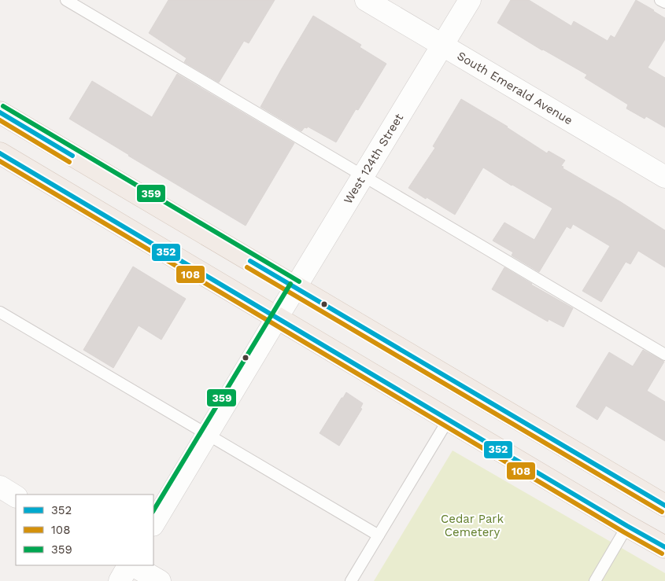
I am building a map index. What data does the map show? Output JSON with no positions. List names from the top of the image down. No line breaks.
{"streets":{"street":["South Emerald Avenue","West 124th Street"]},"crossings":[["South Emerald Avenue","West 124th Street"]],"parks":["Cedar Park Cemetery"],"lines":["transit line 359","transit line 352","transit line 108"],"legend":["352","108","359"]}
